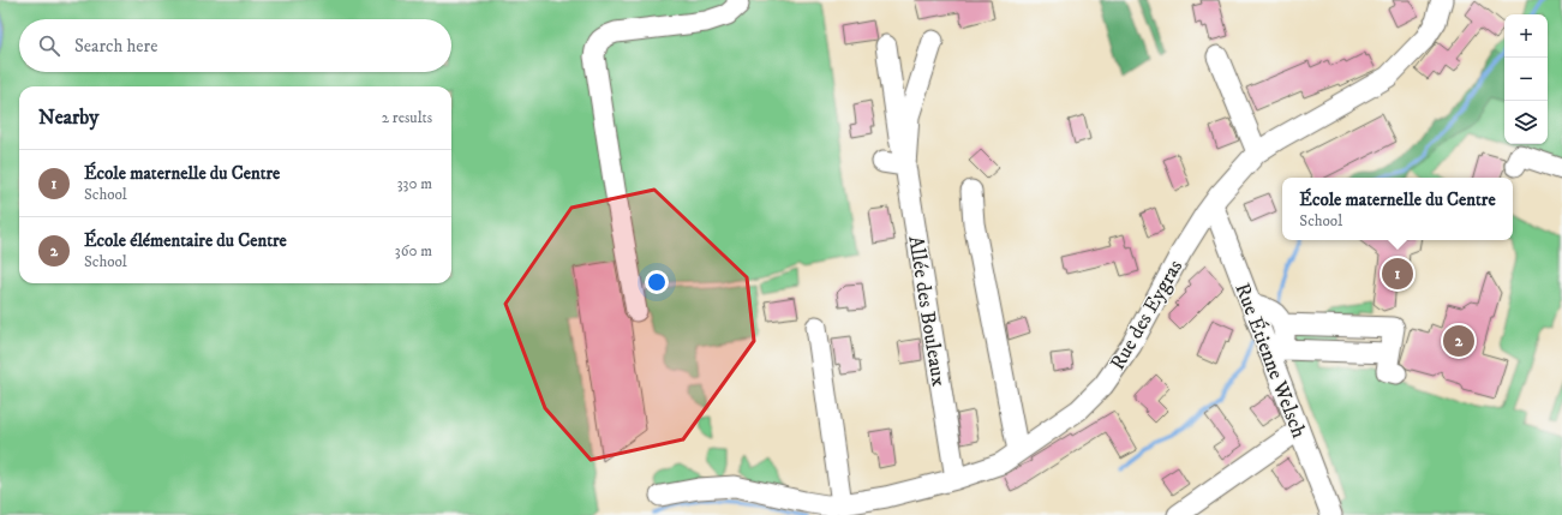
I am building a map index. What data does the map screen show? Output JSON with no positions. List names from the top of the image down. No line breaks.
{"streets":{"street":["Allée des Bouleaux","Rue des Eygras","Rue Étienne Welsch"]},"crossings":[["Allée des Bouleaux","Rue des Eygras"],["Rue des Eygras","Rue Étienne Welsch"]],"page":{"map_buttons":["+","−"],"search":"Search here","heading":["Nearby","2 results"],"list":[{"mark":"1","name":"École maternelle du Centre","note":"School","value":"330 m"},{"mark":"2","name":"École élémentaire du Centre","note":"School","value":"360 m"}],"popup":["École maternelle du Centre","School"],"pins":["1","2"]}}
